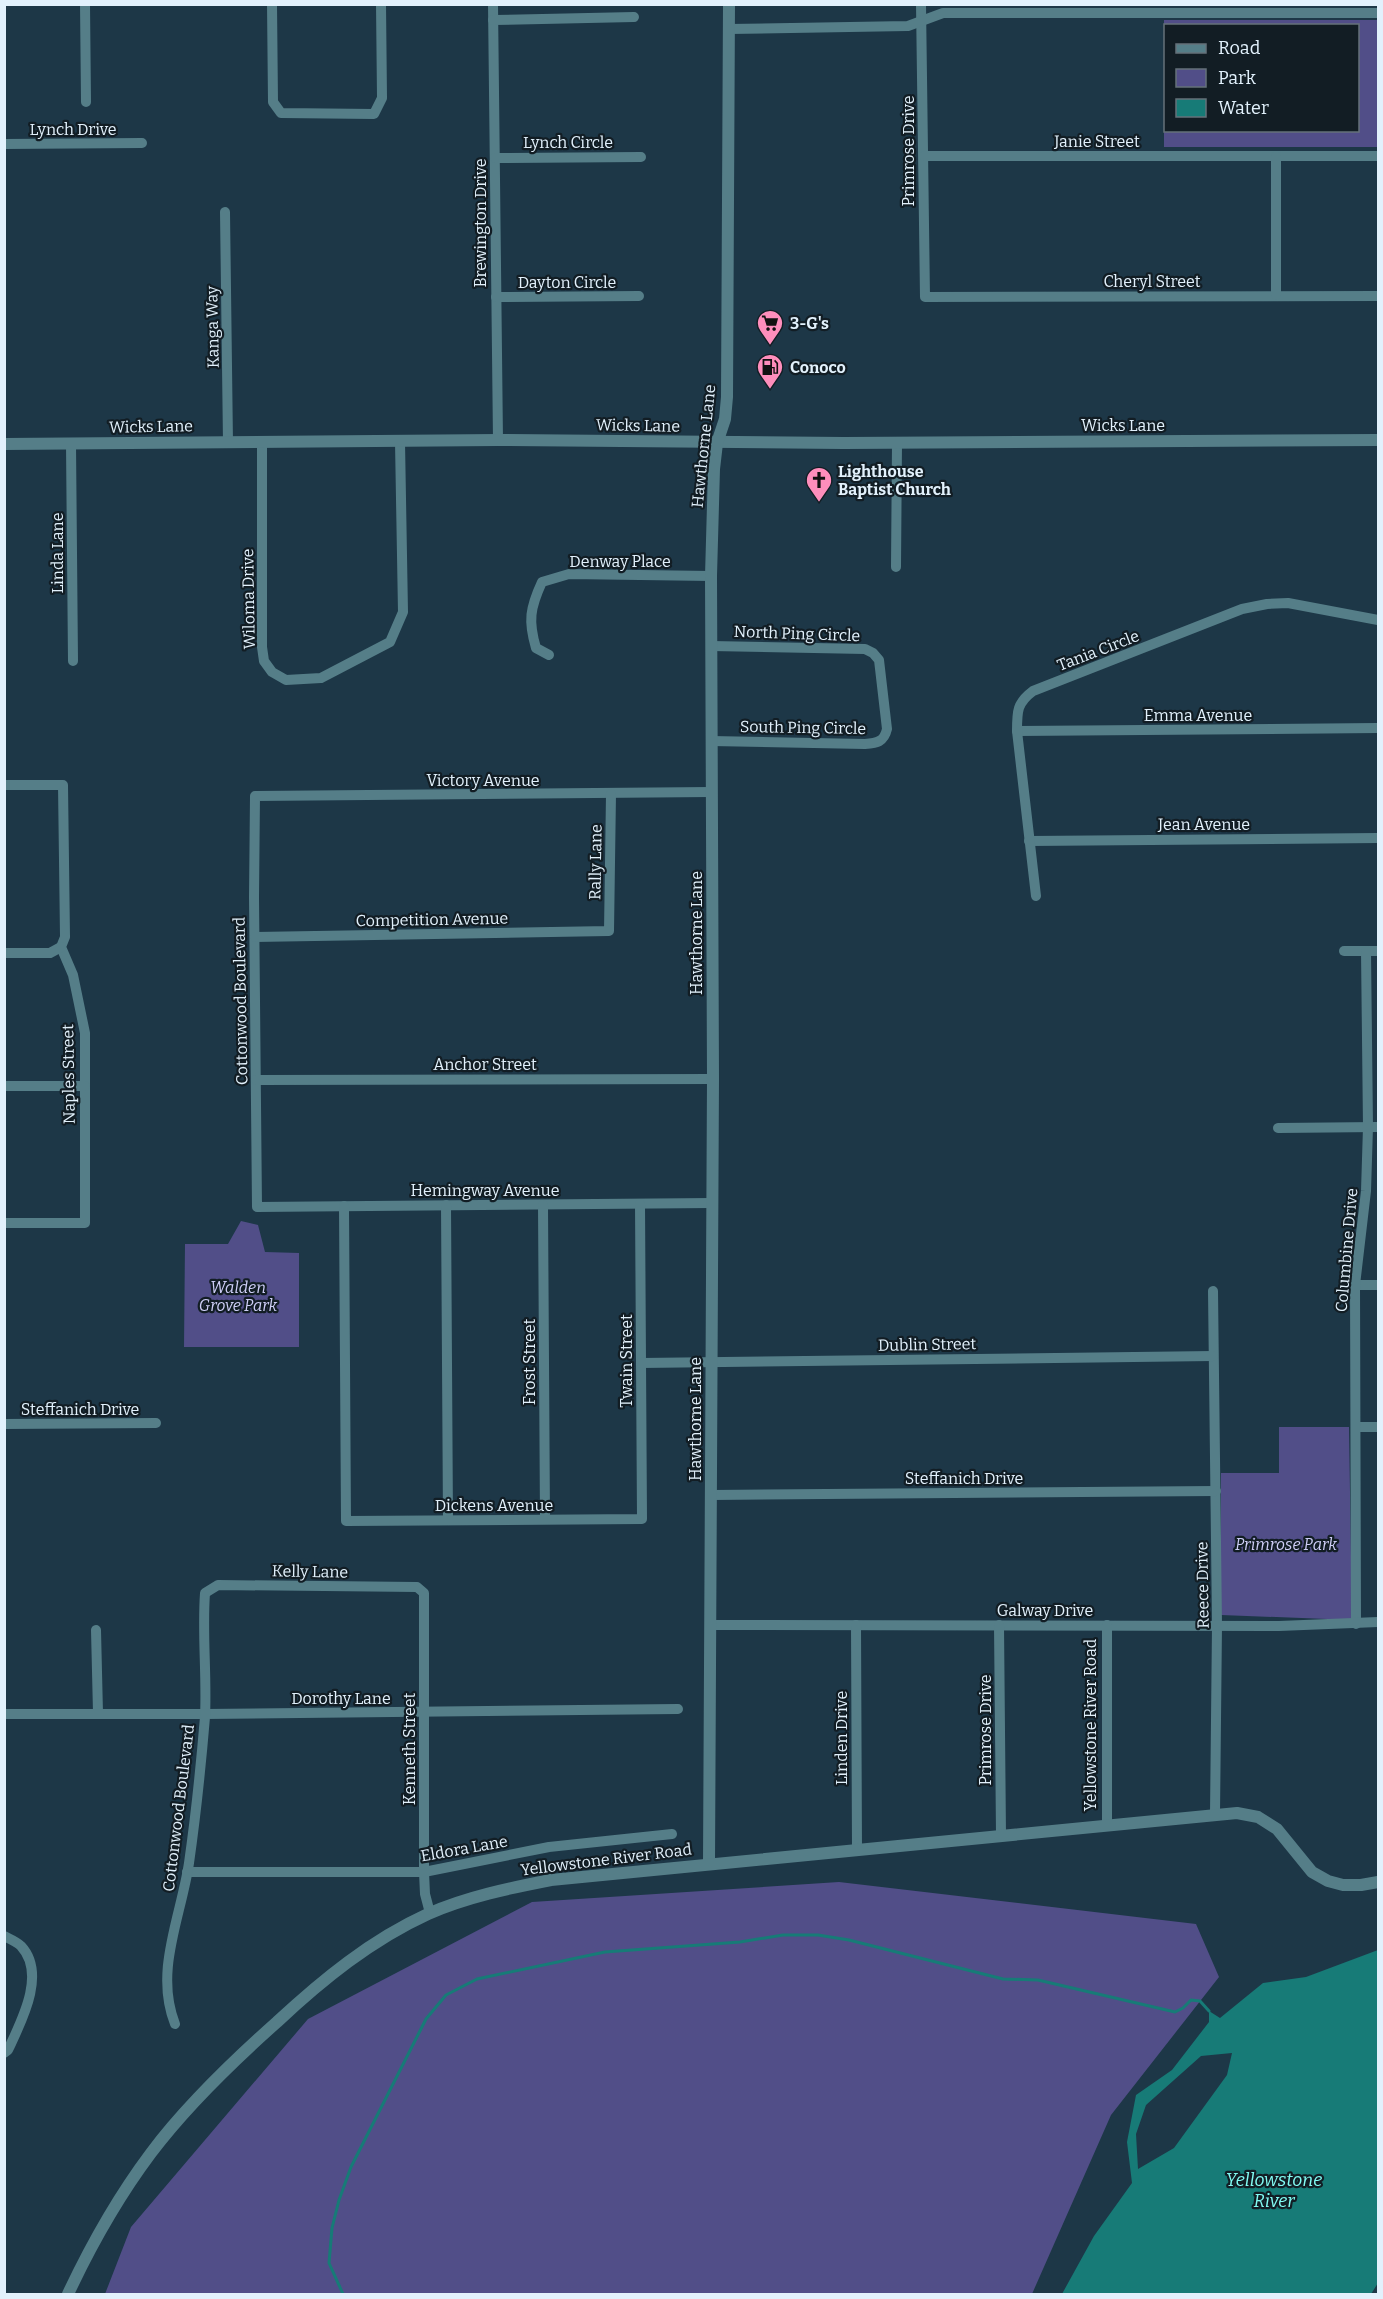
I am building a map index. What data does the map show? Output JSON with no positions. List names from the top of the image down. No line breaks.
{"streets":{"street":["Lynch Drive","Janie Street","Lynch Circle","Primrose Drive","Brewington Drive","Cheryl Street","Dayton Circle","Kanga Way","Wicks Lane","Hawthorne Lane","Linda Lane","Denway Place","Wiloma Drive","North Ping Circle","Tania Circle","Emma Avenue","South Ping Circle","Victory Avenue","Jean Avenue","Rally Lane","Competition Avenue","Cottonwood Boulevard","Anchor Street","Naples Street","Hemingway Avenue","Columbine Drive","Dublin Street","Twain Street","Frost Street","Steffanich Drive","Dickens Avenue","Kelly Lane","Reece Drive","Galway Drive","Dorothy Lane","Yellowstone River Road","Linden Drive","Kenneth Street","Eldora Lane"]},"crossings":[["Janie Street","Primrose Drive"],["Lynch Circle","Brewington Drive"],["Primrose Drive","Cheryl Street"],["Primrose Drive","Galway Drive"],["Primrose Drive","Yellowstone River Road"],["Brewington Drive","Dayton Circle"],["Brewington Drive","Wicks Lane"],["Kanga Way","Wicks Lane"],["Wicks Lane","Hawthorne Lane"],["Wicks Lane","Linda Lane"],["Wicks Lane","Wiloma Drive"],["Hawthorne Lane","Denway Place"],["Hawthorne Lane","North Ping Circle"],["Hawthorne Lane","South Ping Circle"],["Hawthorne Lane","Victory Avenue"],["Hawthorne Lane","Anchor Street"],["Hawthorne Lane","Hemingway Avenue"],["Hawthorne Lane","Dublin Street"],["Hawthorne Lane","Steffanich Drive"],["Hawthorne Lane","Galway Drive"],["Hawthorne Lane","Yellowstone River Road"],["North Ping Circle","South Ping Circle"],["Tania Circle","Emma Avenue"],["Tania Circle","Jean Avenue"],["Victory Avenue","Rally Lane"],["Victory Avenue","Cottonwood Boulevard"],["Rally Lane","Competition Avenue"],["Competition Avenue","Cottonwood Boulevard"],["Cottonwood Boulevard","Anchor Street"],["Cottonwood Boulevard","Hemingway Avenue"],["Cottonwood Boulevard","Kelly Lane"],["Cottonwood Boulevard","Dorothy Lane"],["Cottonwood Boulevard","Eldora Lane"],["Hemingway Avenue","Twain Street"],["Hemingway Avenue","Frost Street"],["Hemingway Avenue","Dickens Avenue"],["Columbine Drive","Galway Drive"],["Dublin Street","Twain Street"],["Dublin Street","Reece Drive"],["Twain Street","Dickens Avenue"],["Frost Street","Dickens Avenue"],["Steffanich Drive","Reece Drive"],["Kelly Lane","Kenneth Street"],["Reece Drive","Galway Drive"],["Reece Drive","Yellowstone River Road"],["Galway Drive","Yellowstone River Road"],["Galway Drive","Linden Drive"],["Dorothy Lane","Kenneth Street"],["Yellowstone River Road","Linden Drive"],["Yellowstone River Road","Kenneth Street"],["Kenneth Street","Eldora Lane"]],"water":["Yellowstone River"],"parks":["Walden Grove Park","Primrose Park"],"places":{"supermarket":["3-G's"],"fuel station":["Conoco"],"church":["Lighthouse Baptist Church"]},"legend":["Road","Park","Water"]}
